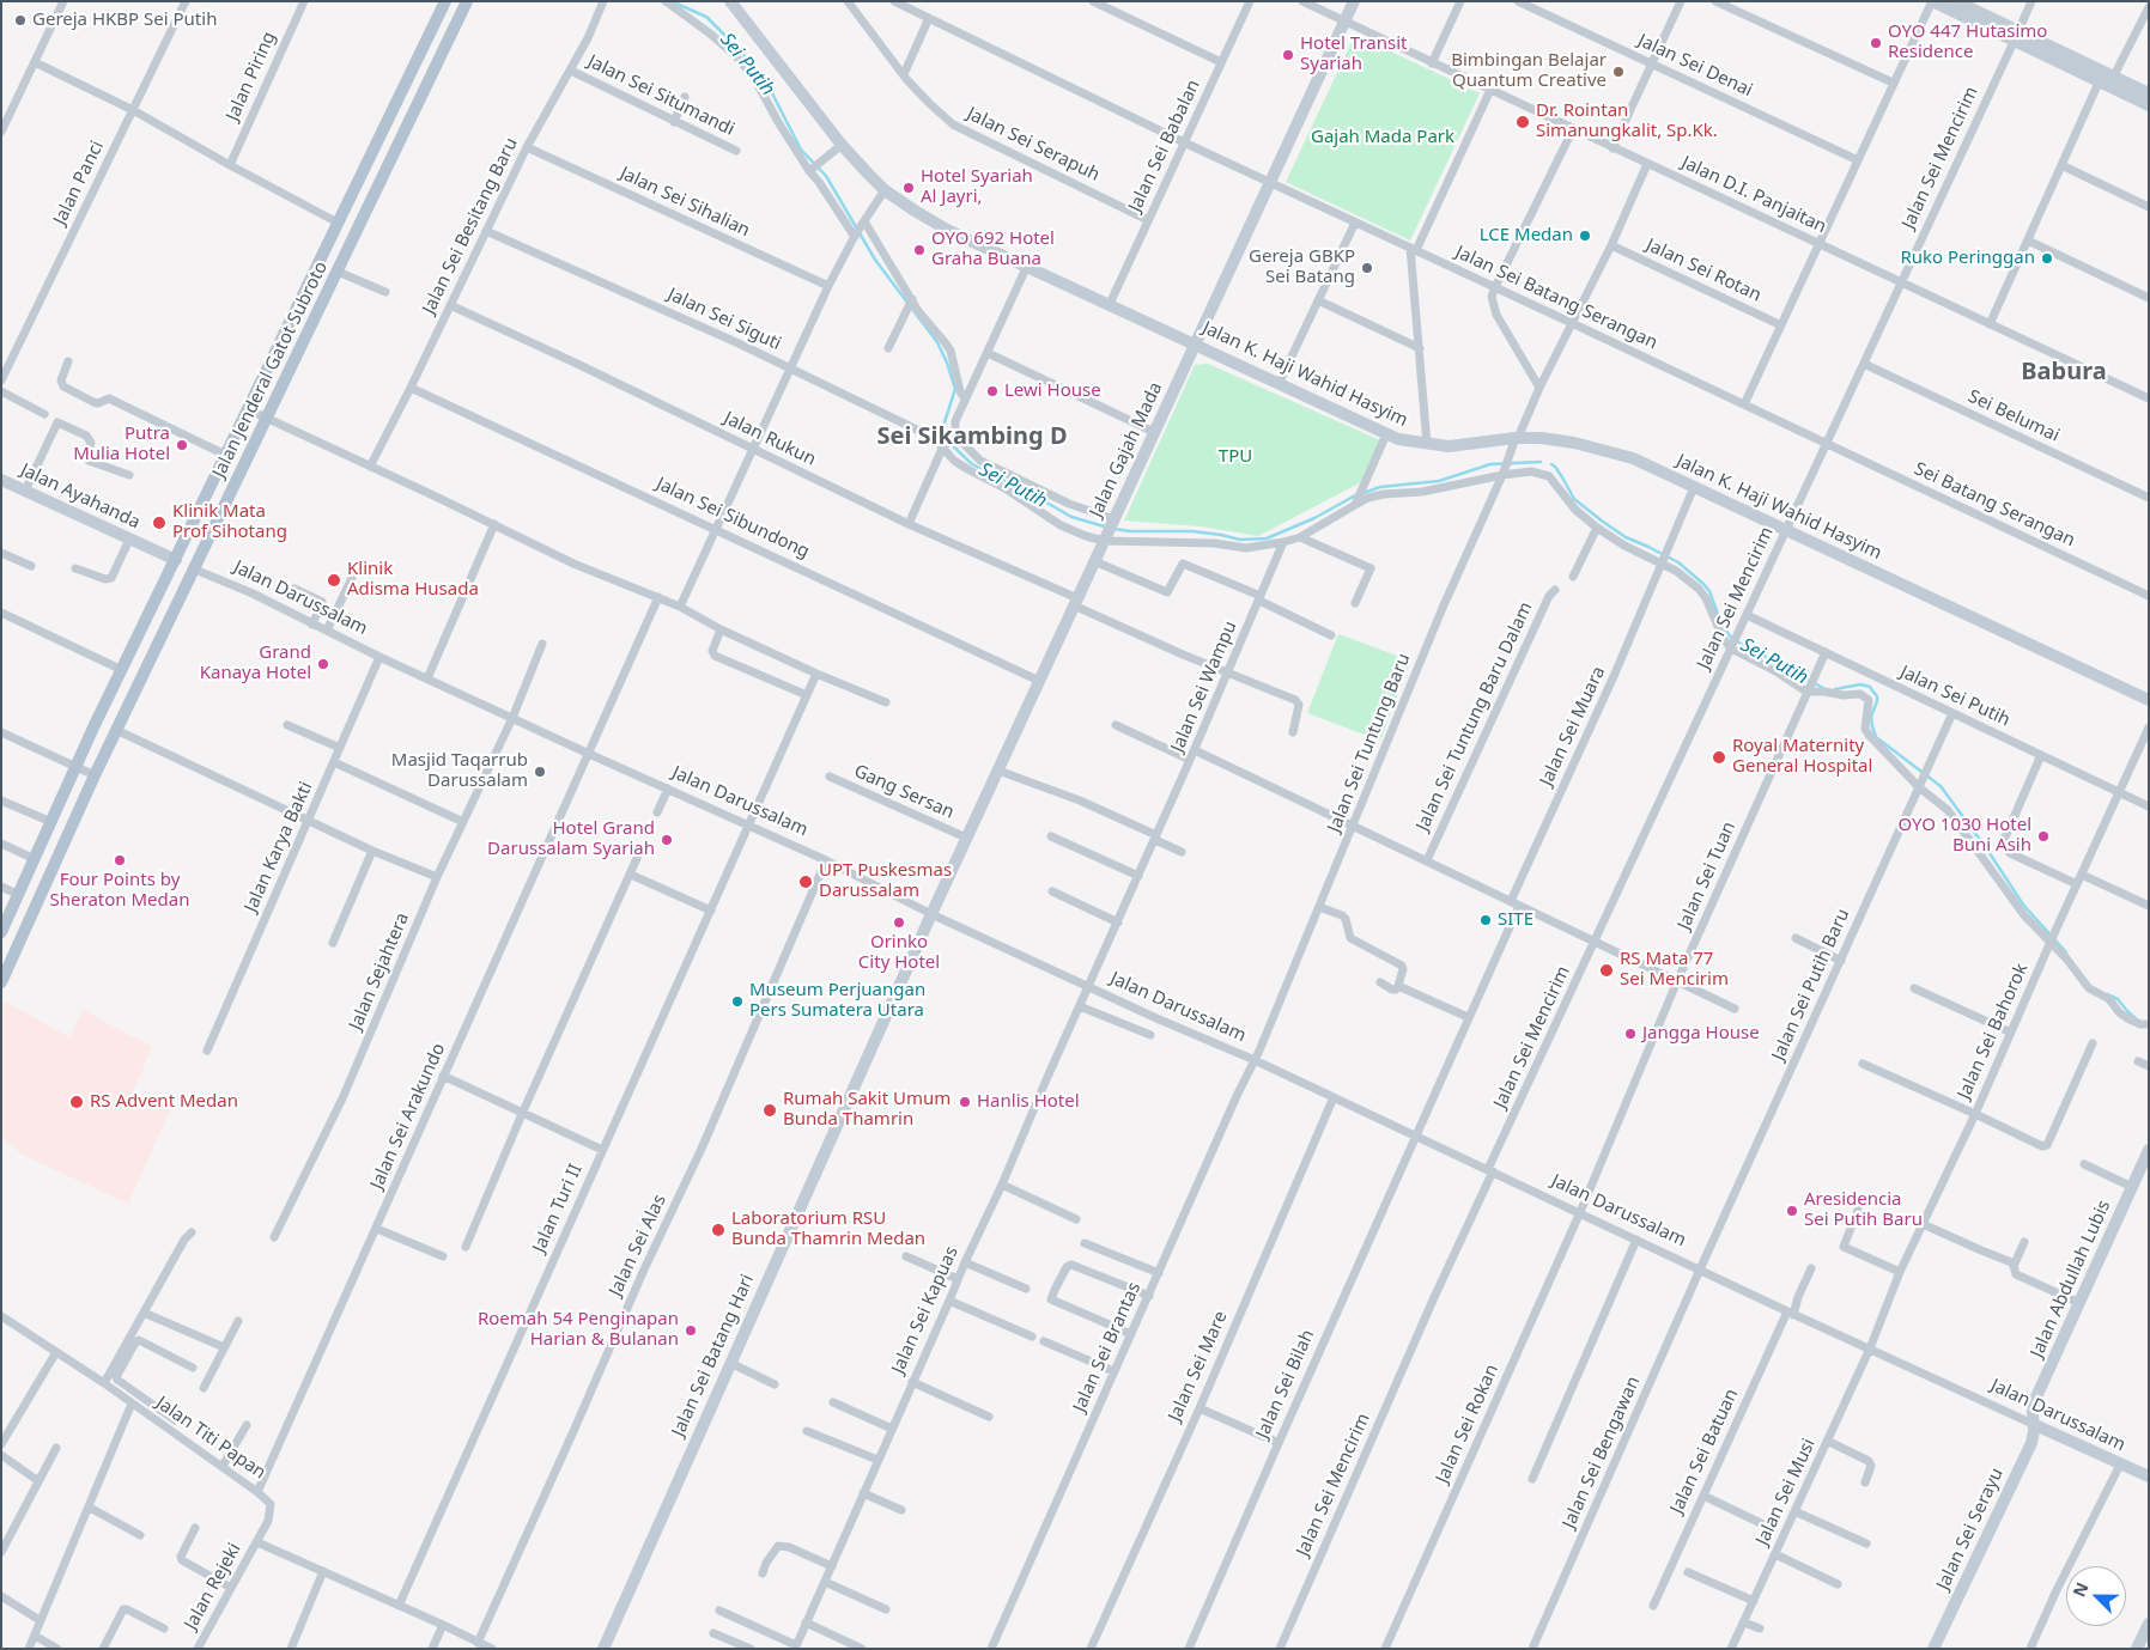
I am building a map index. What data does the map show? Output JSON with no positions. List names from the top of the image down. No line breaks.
{"streets":{"main road":["Jalan Jenderal Gatot Subroto"],"street":["Jalan Sei Denai","Jalan Piring","Jalan Sei Situmandi","Jalan Sei Serapuh","Jalan Sei Babalan","Jalan Sei Mencirim","Jalan Panci","Jalan D.I. Panjaitan","Jalan Sei Sihalian","Jalan Sei Besitang Baru","Jalan Sei Rotan","Jalan Sei Batang Serangan","Jalan Sei Siguti","Jalan K. Haji Wahid Hasyim","Sei Belumai","Jalan Rukun","Jalan Gajah Mada","Jalan Ayahanda","Sei Batang Serangan","Jalan Sei Sibundong","Jalan Darussalam","Jalan Sei Wampu","Jalan Sei Putih","Jalan Sei Tuntung Baru Dalam","Jalan Sei Muara","Jalan Sei Tuntung Baru","Gang Sersan","Jalan Karya Bakti","Jalan Sei Tuan","Jalan Sejahtera","Jalan Sei Putih Baru","Jalan Sei Bahorok","Jalan Sei Arakundo","Jalan Turi II","Jalan Sei Alas","Jalan Abdullah Lubis","Jalan Sei Kapuas","Jalan Sei Brantas","Jalan Sei Batang Hari","Jalan Sei Mare","Jalan Sei Bilah","Jalan Sei Rokan","Jalan Titi Papan","Jalan Sei Batuan","Jalan Sei Bengawan","Jalan Sei Musi","Jalan Sei Serayu","Jalan Rejeki"]},"crossings":[["Jalan Sei Situmandi","Jalan Sei Besitang Baru"],["Jalan Sei Serapuh","Jalan Sei Babalan"],["Jalan Sei Babalan","Jalan Sei Batang Serangan"],["Jalan Sei Babalan","Jalan K. Haji Wahid Hasyim"],["Jalan Sei Mencirim","Jalan D.I. Panjaitan"],["Jalan Sei Mencirim","Jalan Sei Batang Serangan"],["Jalan Sei Mencirim","Jalan K. Haji Wahid Hasyim"],["Jalan Sei Mencirim","Sei Belumai"],["Jalan Sei Mencirim","Sei Batang Serangan"],["Jalan Sei Mencirim","Jalan Darussalam"],["Jalan Sei Mencirim","Jalan Sei Putih"],["Jalan D.I. Panjaitan","Jalan Gajah Mada"],["Jalan D.I. Panjaitan","Jalan Sei Tuntung Baru"],["Jalan Sei Sihalian","Jalan Sei Besitang Baru"],["Jalan Sei Besitang Baru","Jalan Sei Siguti"],["Jalan Sei Besitang Baru","Jalan Rukun"],["Jalan Sei Besitang Baru","Jalan Sei Sibundong"],["Jalan Sei Rotan","Jalan Sei Tuntung Baru"],["Jalan Sei Batang Serangan","Jalan Gajah Mada"],["Jalan Sei Batang Serangan","Sei Batang Serangan"],["Jalan Sei Batang Serangan","Jalan Sei Tuntung Baru"],["Jalan Jenderal Gatot Subroto","Jalan Ayahanda"],["Jalan Jenderal Gatot Subroto","Jalan Darussalam"],["Jalan K. Haji Wahid Hasyim","Jalan Gajah Mada"],["Jalan K. Haji Wahid Hasyim","Jalan Sei Muara"],["Jalan K. Haji Wahid Hasyim","Jalan Sei Tuntung Baru"],["Jalan Rukun","Jalan Gajah Mada"],["Jalan Rukun","Jalan Sei Wampu"],["Jalan Gajah Mada","Jalan Sei Sibundong"],["Jalan Gajah Mada","Jalan Darussalam"],["Jalan Gajah Mada","Gang Sersan"],["Jalan Gajah Mada","Jalan Sei Batang Hari"],["Jalan Darussalam","Jalan Sei Wampu"],["Jalan Darussalam","Jalan Sei Tuntung Baru"],["Jalan Darussalam","Jalan Karya Bakti"],["Jalan Darussalam","Jalan Sei Tuan"],["Jalan Darussalam","Jalan Sejahtera"],["Jalan Darussalam","Jalan Sei Putih Baru"],["Jalan Darussalam","Jalan Sei Bahorok"],["Jalan Darussalam","Jalan Sei Arakundo"],["Jalan Darussalam","Jalan Turi II"],["Jalan Darussalam","Jalan Sei Alas"],["Jalan Darussalam","Jalan Abdullah Lubis"],["Jalan Darussalam","Jalan Sei Kapuas"],["Jalan Darussalam","Jalan Sei Brantas"],["Jalan Darussalam","Jalan Sei Batang Hari"],["Jalan Darussalam","Jalan Sei Mare"],["Jalan Darussalam","Jalan Sei Bilah"],["Jalan Darussalam","Jalan Sei Rokan"],["Jalan Darussalam","Jalan Sei Batuan"],["Jalan Darussalam","Jalan Sei Bengawan"],["Jalan Darussalam","Jalan Sei Musi"],["Jalan Darussalam","Jalan Sei Serayu"],["Jalan Sei Wampu","Jalan Sei Kapuas"],["Jalan Sei Putih","Jalan Sei Tuan"],["Jalan Sei Putih","Jalan Sei Putih Baru"],["Jalan Sei Putih","Jalan Sei Bahorok"],["Jalan Sei Muara","Jalan Sei Bilah"],["Jalan Sei Tuntung Baru","Jalan Sei Brantas"],["Jalan Sei Tuan","Jalan Sei Rokan"],["Jalan Sei Putih Baru","Jalan Sei Bengawan"],["Jalan Sei Bahorok","Jalan Sei Musi"],["Jalan Sei Arakundo","Jalan Titi Papan"],["Jalan Abdullah Lubis","Jalan Sei Serayu"],["Jalan Titi Papan","Jalan Rejeki"]],"districts":["Babura","Sei Sikambing D"],"water":["Sei Putih"],"parks":["Gajah Mada Park","TPU"],"places":["Gereja HKBP Sei Putih","OYO 447 Hutasimo Residence","Hotel Transit Syariah","Bimbingan Belajar Quantum Creative","Dr. Rointan Simanungkalit, Sp.Kk.","Hotel Syariah Al Jayri,","LCE Medan","OYO 692 Hotel Graha Buana","Ruko Peringgan","Gereja GBKP Sei Batang","Lewi House","Putra Mulia Hotel","Klinik Mata Prof Sihotang","Klinik Adisma Husada","Grand Kanaya Hotel","Royal Maternity General Hospital","Masjid Taqarrub Darussalam","OYO 1030 Hotel Buni Asih","Hotel Grand Darussalam Syariah","Four Points by Sheraton Medan","UPT Puskesmas Darussalam","SITE","Orinko City Hotel","RS Mata 77 Sei Mencirim","Museum Perjuangan Pers Sumatera Utara","Jangga House","RS Advent Medan","Hanlis Hotel","Rumah Sakit Umum Bunda Thamrin","Aresidencia Sei Putih Baru","Laboratorium RSU Bunda Thamrin Medan","Roemah 54 Penginapan Harian & Bulanan"],"north":"top left"}
